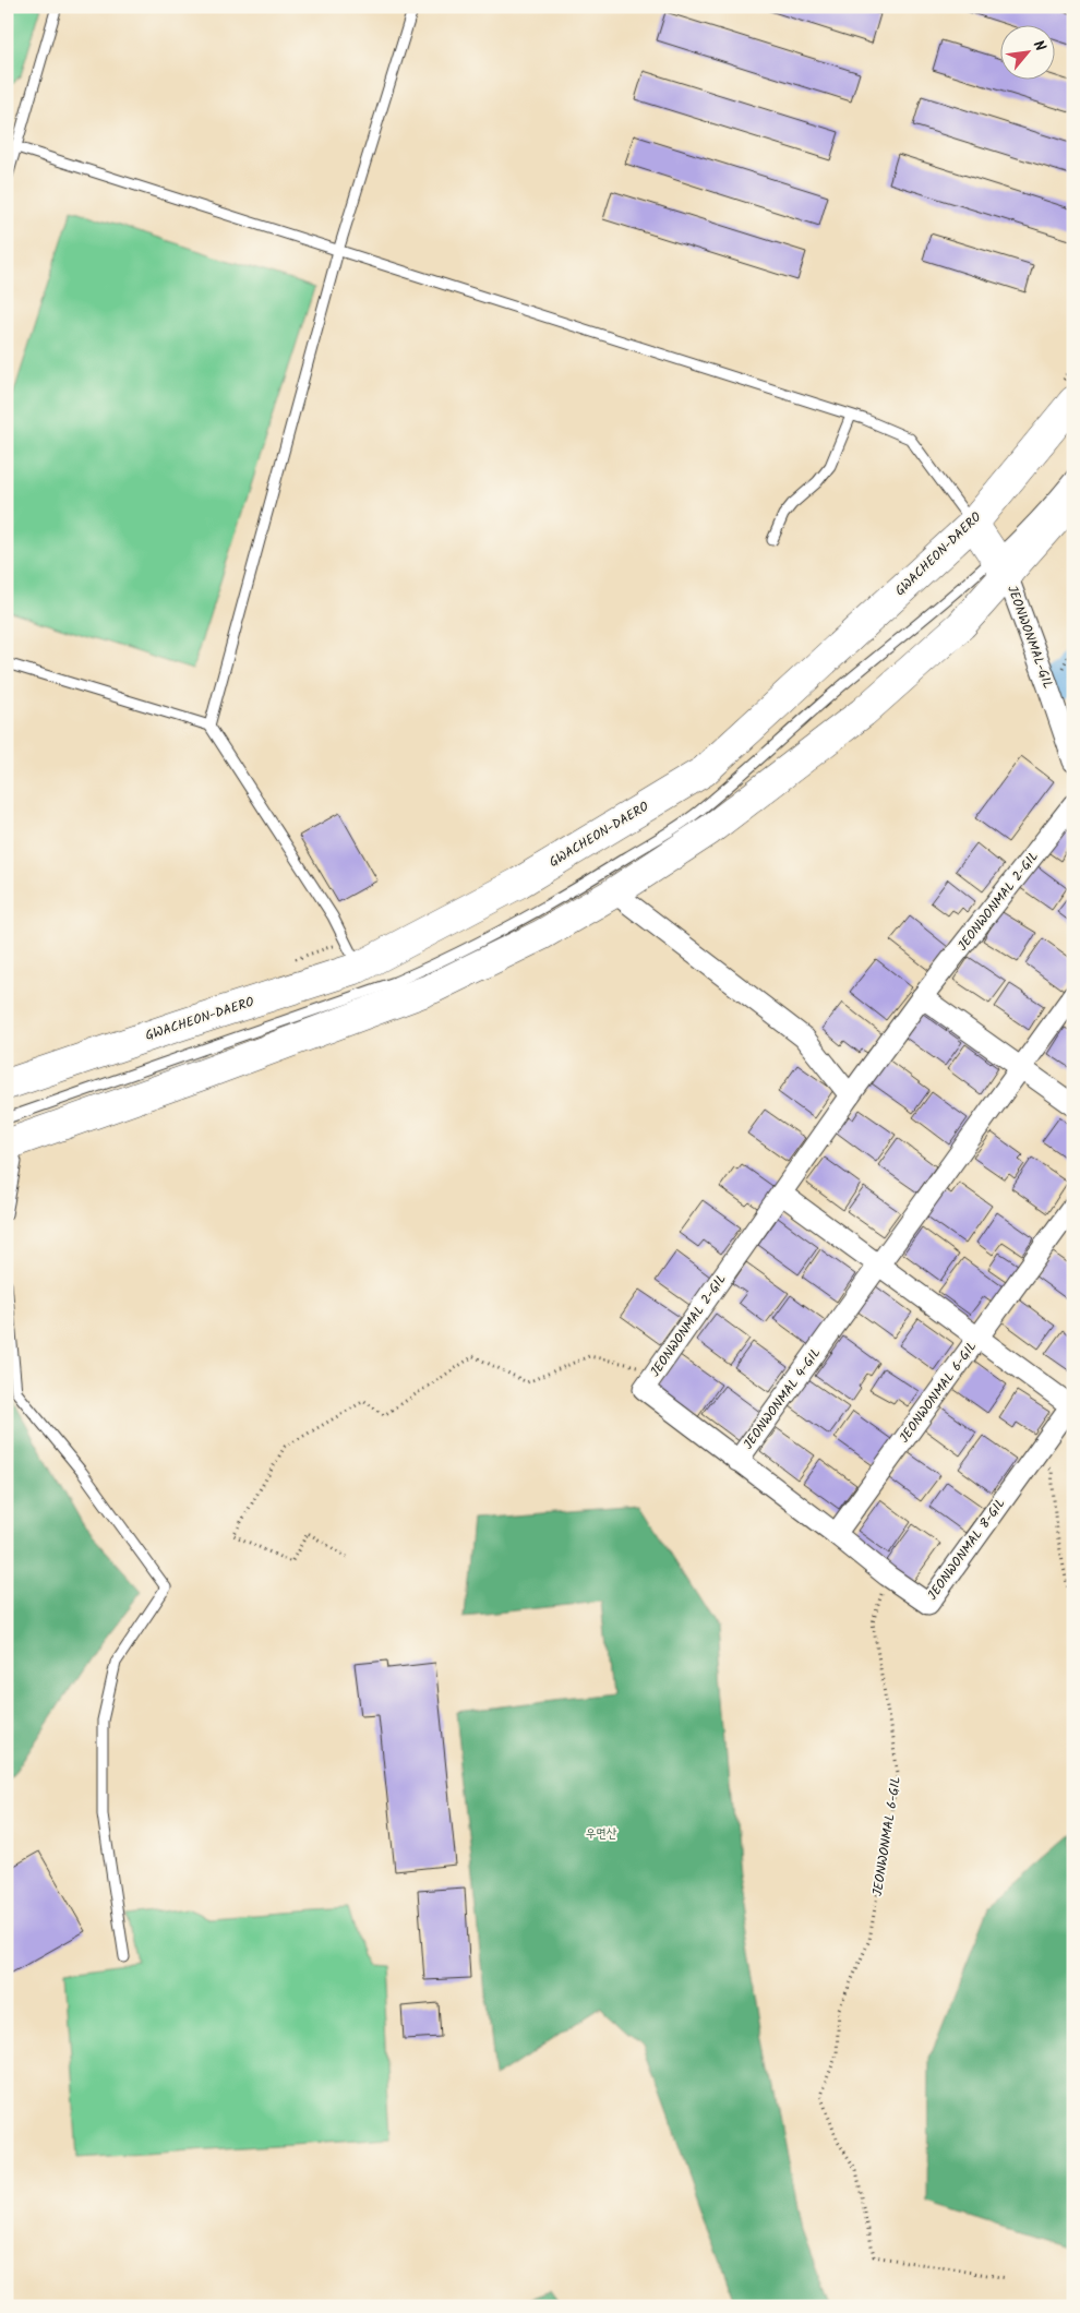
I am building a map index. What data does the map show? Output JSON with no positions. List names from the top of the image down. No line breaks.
{"streets":{"main road":["GWACHEON-DAERO"],"street":["JEONWONMAL-GIL","JEONWONMAL 2-GIL","JEONWONMAL 6-GIL","JEONWONMAL 4-GIL","JEONWONMAL 8-GIL"]},"crossings":[["JEONWONMAL 2-GIL","JEONWONMAL 4-GIL"],["JEONWONMAL 6-GIL","JEONWONMAL 4-GIL"],["JEONWONMAL 6-GIL","JEONWONMAL 8-GIL"]],"parks":["우면산"],"north":"top right"}
